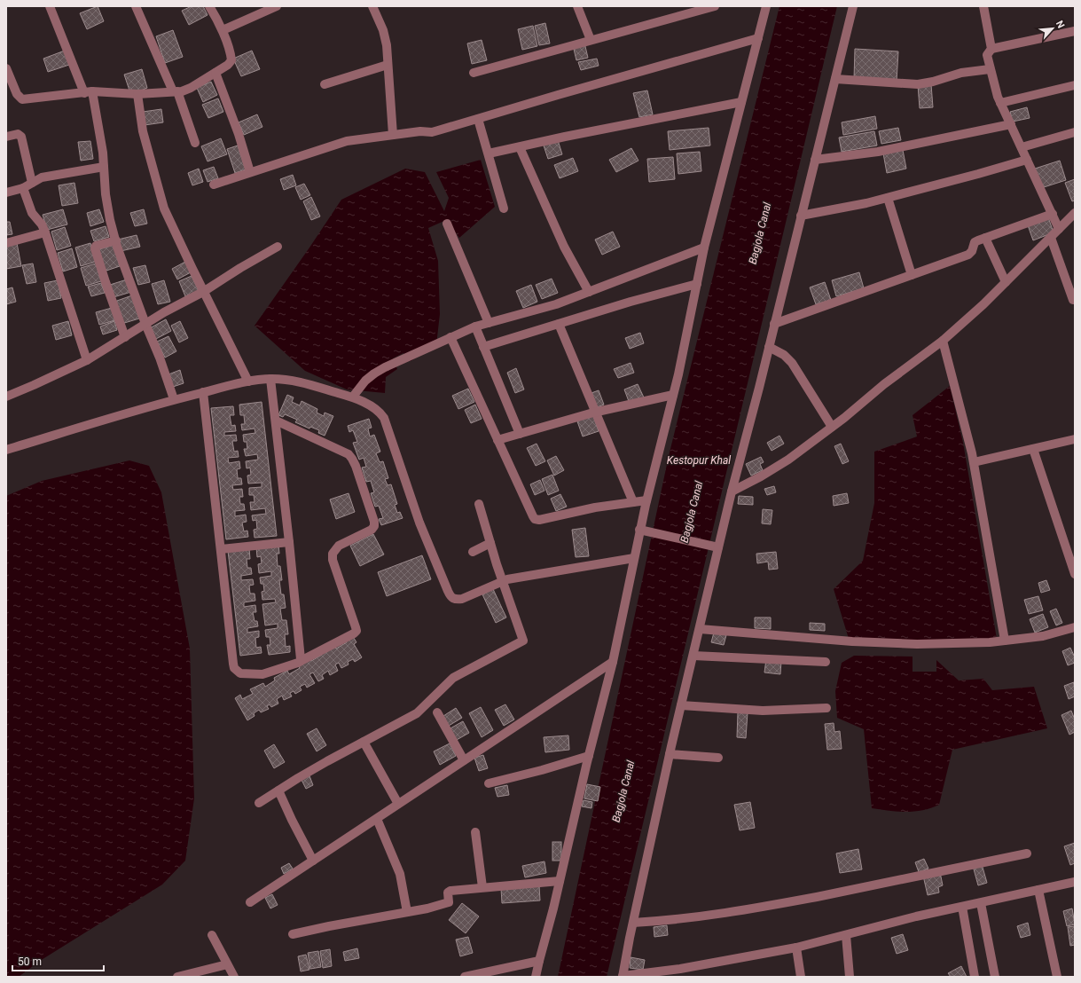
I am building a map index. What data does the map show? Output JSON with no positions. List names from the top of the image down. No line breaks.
{"water":["Bagjola Canal","Kestopur Khal"],"scale_bar":"50 m","north":"top right"}
